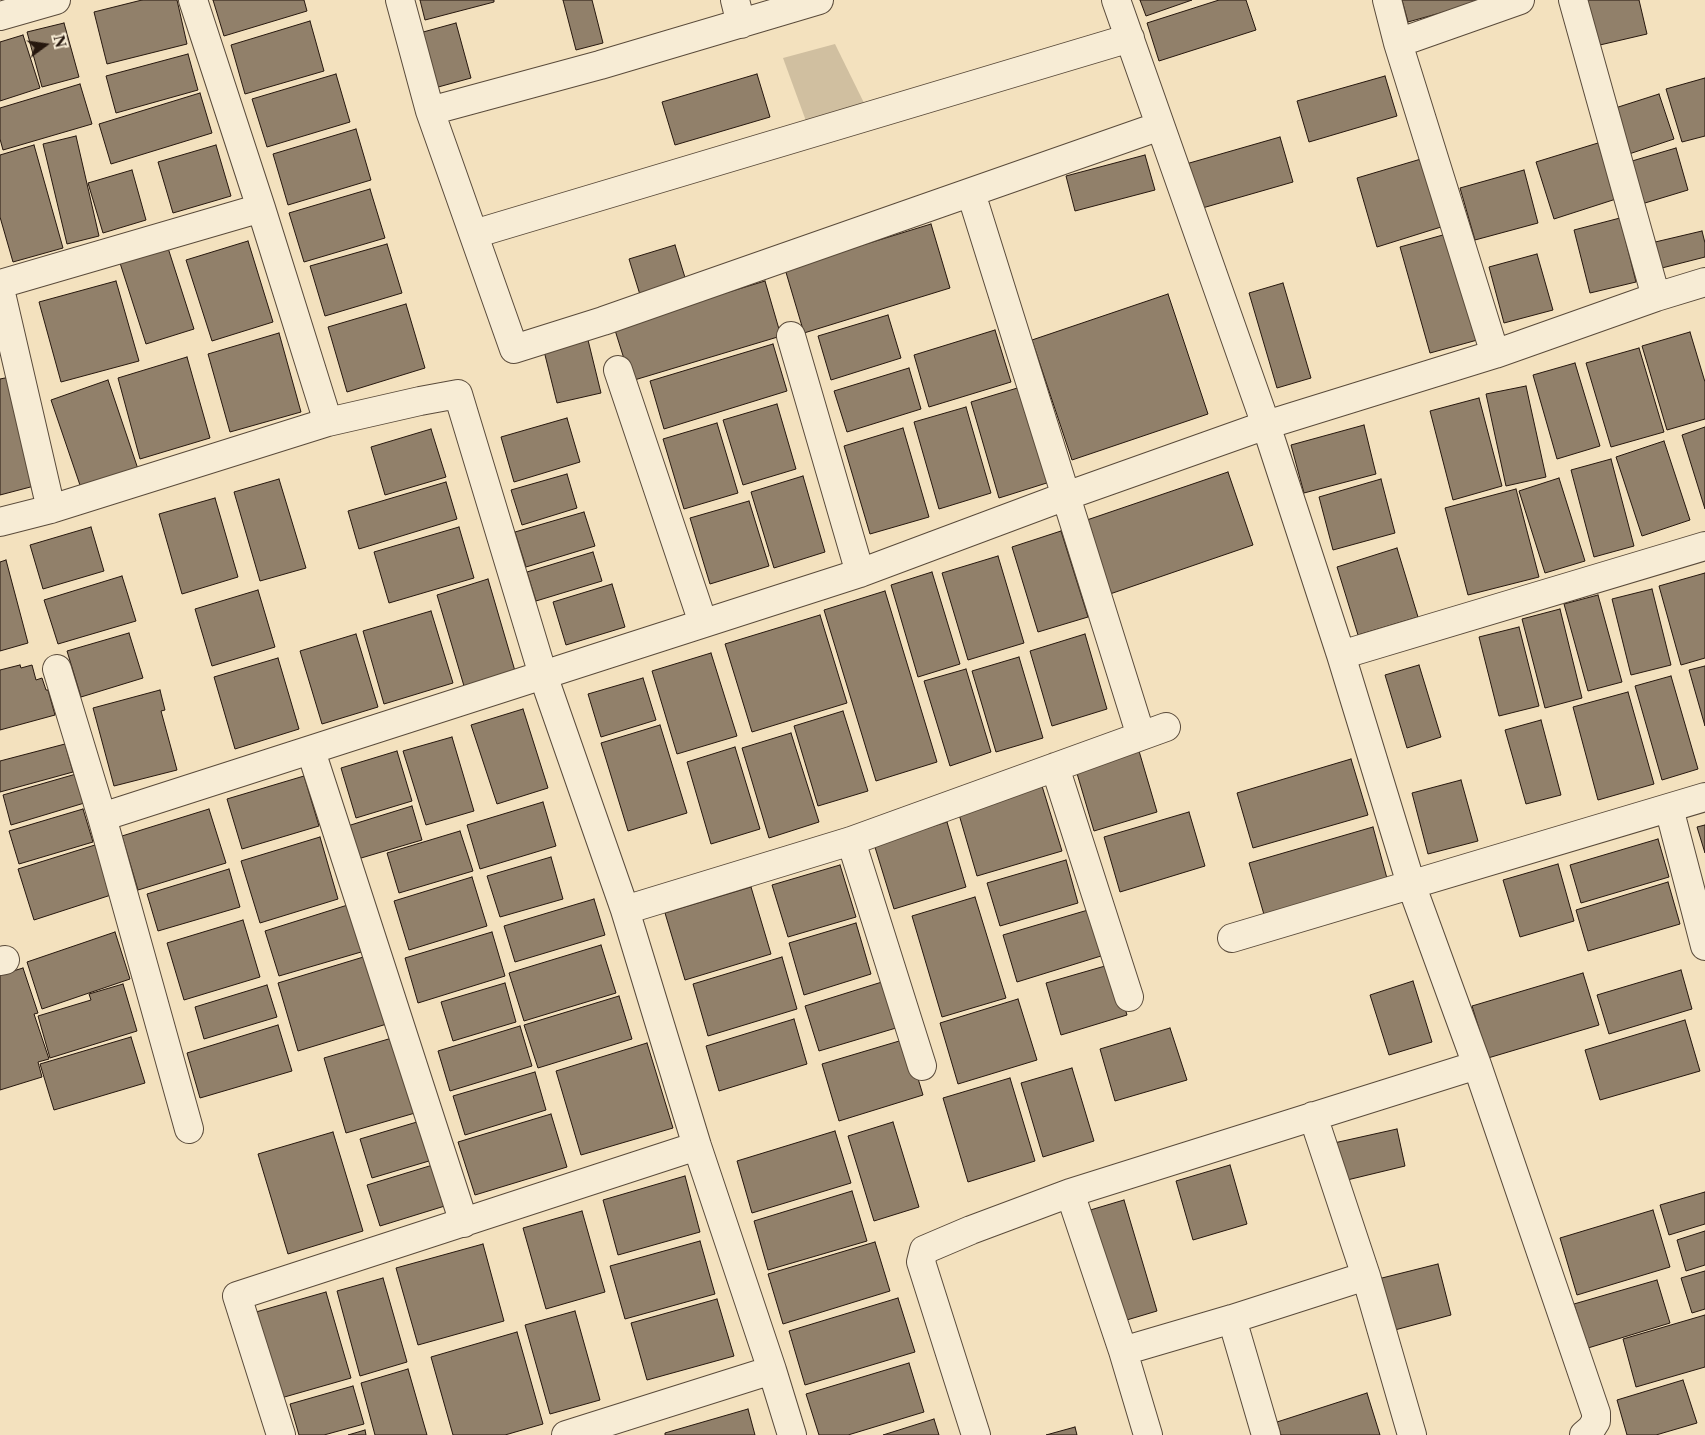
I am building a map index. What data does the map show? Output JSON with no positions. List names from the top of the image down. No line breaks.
{"north":"right"}
